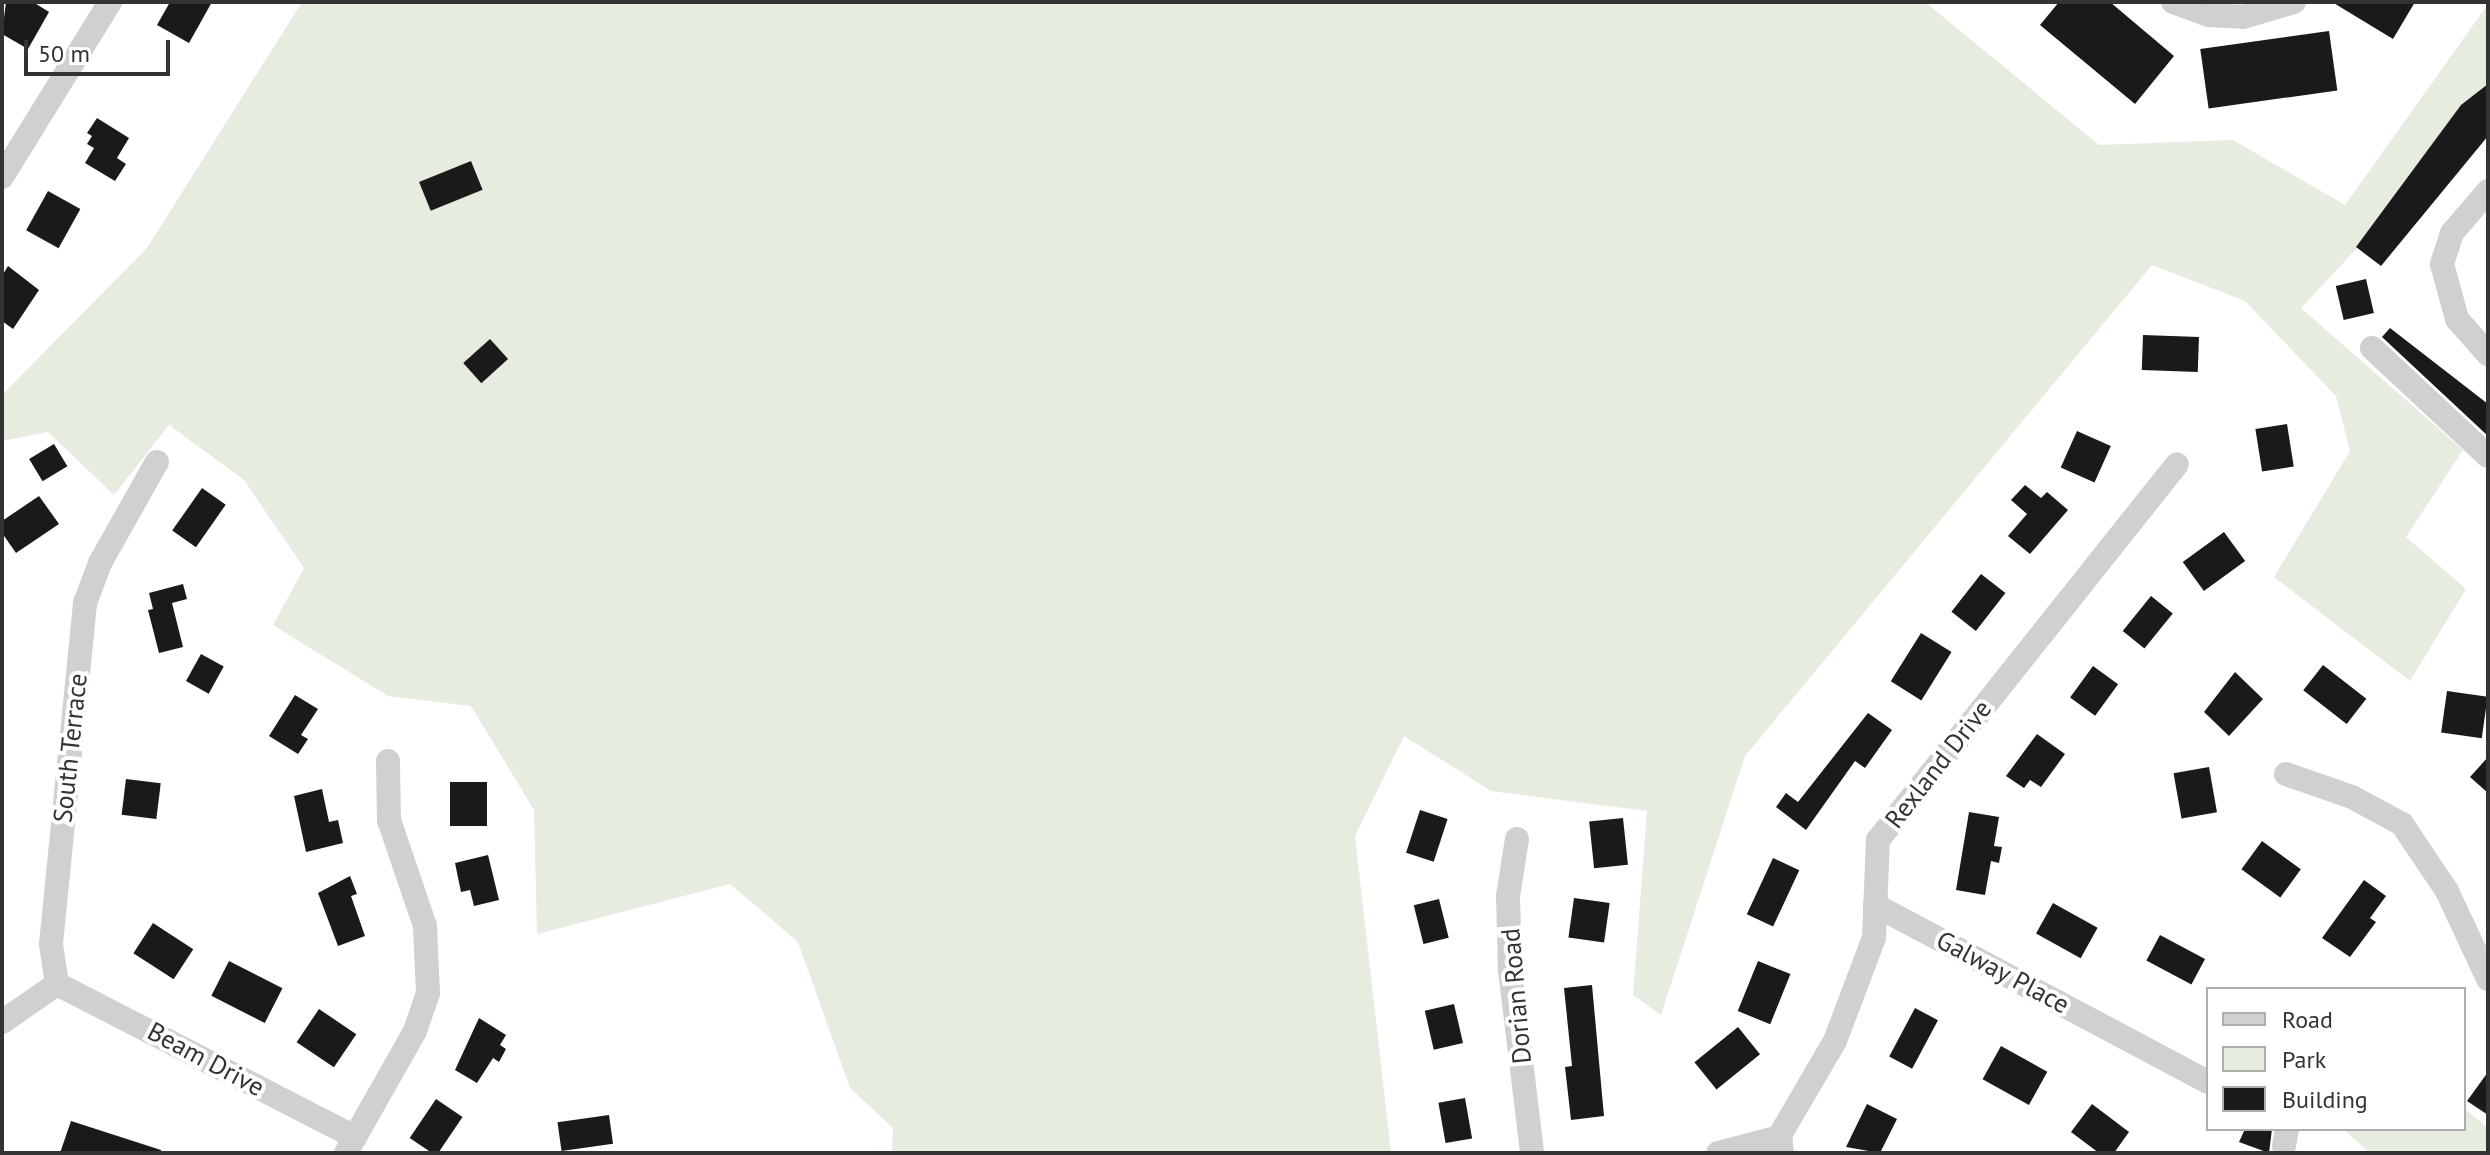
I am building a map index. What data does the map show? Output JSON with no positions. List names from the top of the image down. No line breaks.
{"streets":{"street":["South Terrace","Rexland Drive","Galway Place","Dorian Road","Beam Drive"]},"crossings":[["South Terrace","Beam Drive"],["Rexland Drive","Galway Place"]],"legend":["Road","Park","Building"],"scale_bar":"50 m"}
